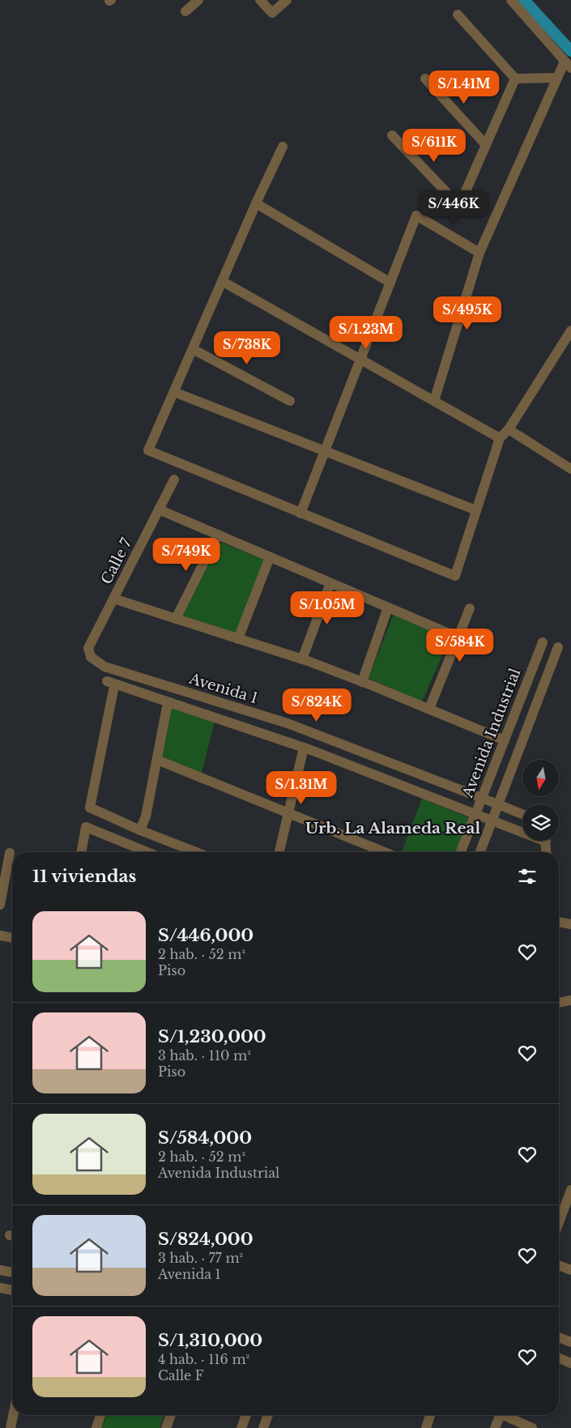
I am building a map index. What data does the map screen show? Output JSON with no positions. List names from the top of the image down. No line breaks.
{"streets":{"street":["Calle 7","Avenida 1","Avenida Industrial"]},"crossings":[["Calle 7","Avenida 1"],["Avenida 1","Avenida Industrial"]],"districts":["Urb. La Alameda Real"],"north":"bottom","page":{"price":["S/1.41M","S/611K","S/446K","S/495K","S/1.23M","S/738K","S/749K","S/1.05M","S/584K","S/824K","S/1.31M"],"heading":"11 viviendas","list":[{"name":"S/446,000","note":"2 hab. · 52 m² · Piso"},{"name":"S/1,230,000","note":"3 hab. · 110 m² · Piso"},{"name":"S/584,000","note":"2 hab. · 52 m² · Avenida Industrial"},{"name":"S/824,000","note":"3 hab. · 77 m² · Avenida 1"},{"name":"S/1,310,000","note":"4 hab. · 116 m² · Calle F"}]}}
